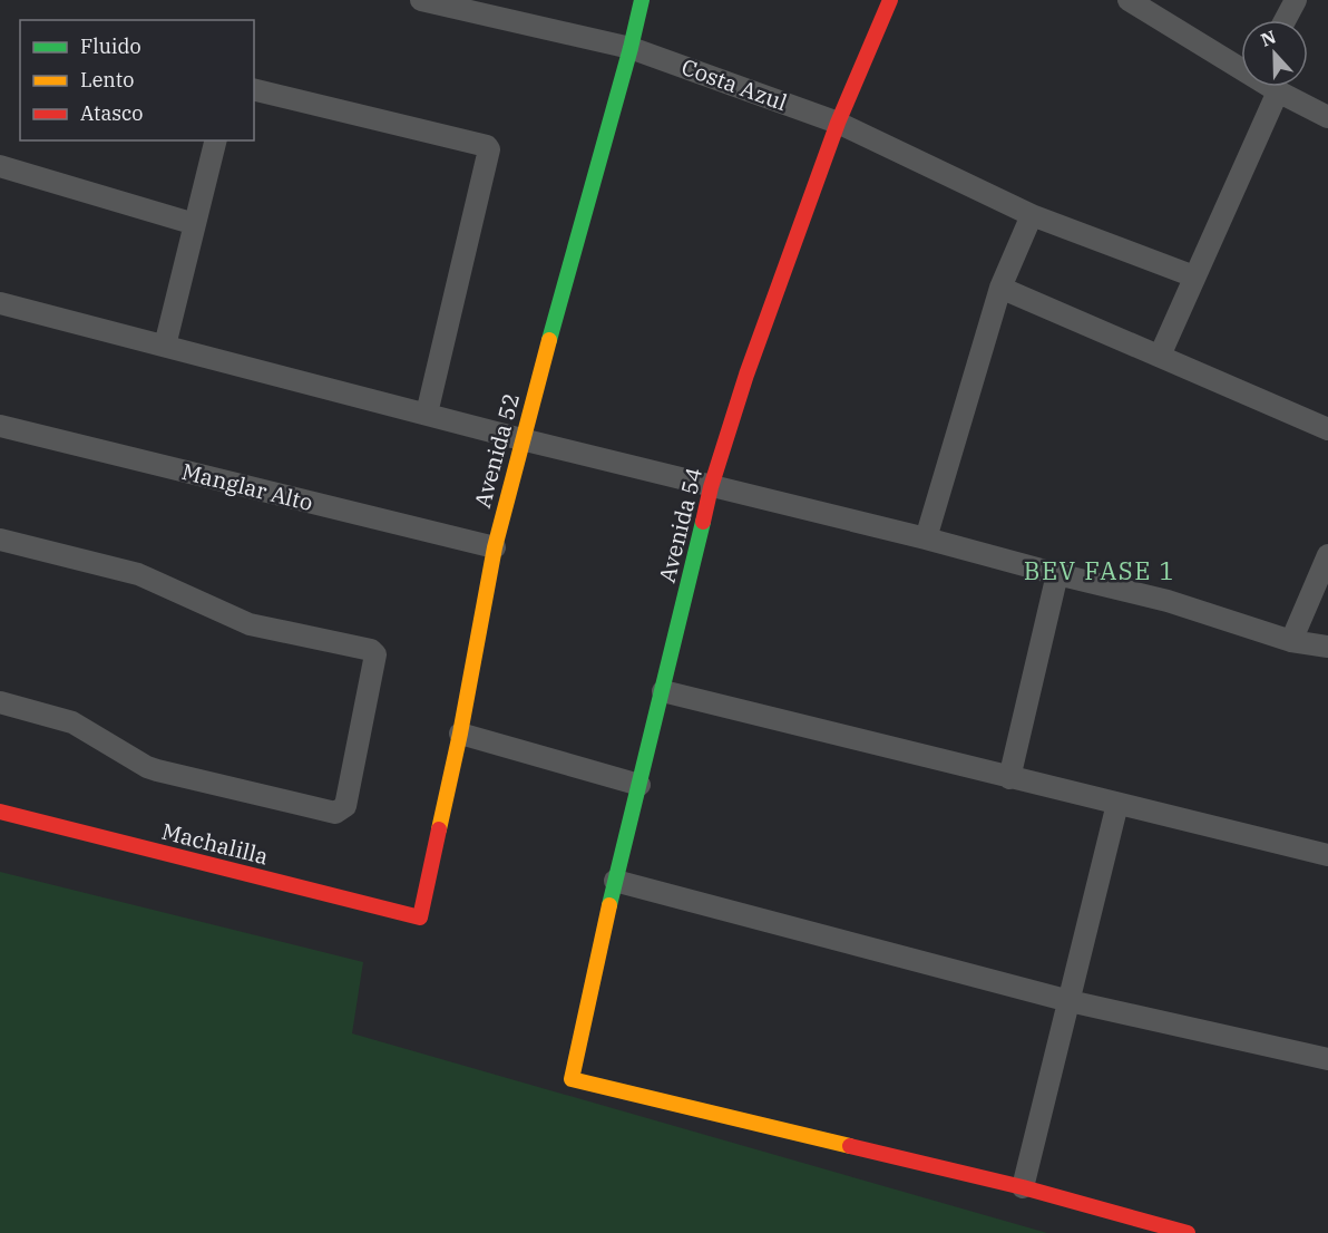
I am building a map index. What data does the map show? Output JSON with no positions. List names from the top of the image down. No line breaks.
{"streets":{"street":["Costa Azul","Avenida 52","Manglar Alto","Avenida 54","Machalilla"]},"crossings":[["Costa Azul","Avenida 52"],["Costa Azul","Avenida 54"],["Avenida 52","Manglar Alto"],["Avenida 52","Machalilla"]],"districts":["BEV FASE 1"],"legend":["Fluido","Lento","Atasco"],"north":"top"}
